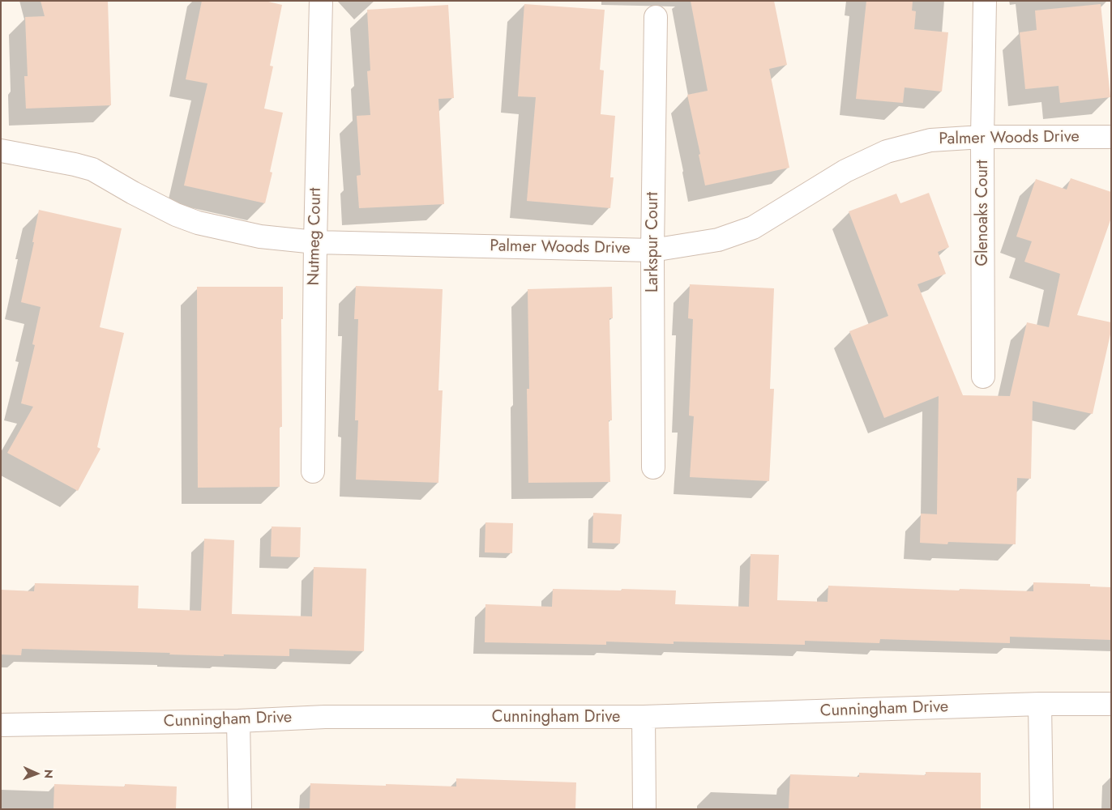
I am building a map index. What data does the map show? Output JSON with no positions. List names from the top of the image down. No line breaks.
{"streets":{"street":["Palmer Woods Drive","Glenoaks Court","Nutmeg Court","Larkspur Court","Cunningham Drive"]},"crossings":[["Palmer Woods Drive","Glenoaks Court"],["Palmer Woods Drive","Nutmeg Court"],["Palmer Woods Drive","Larkspur Court"]],"north":"right"}
